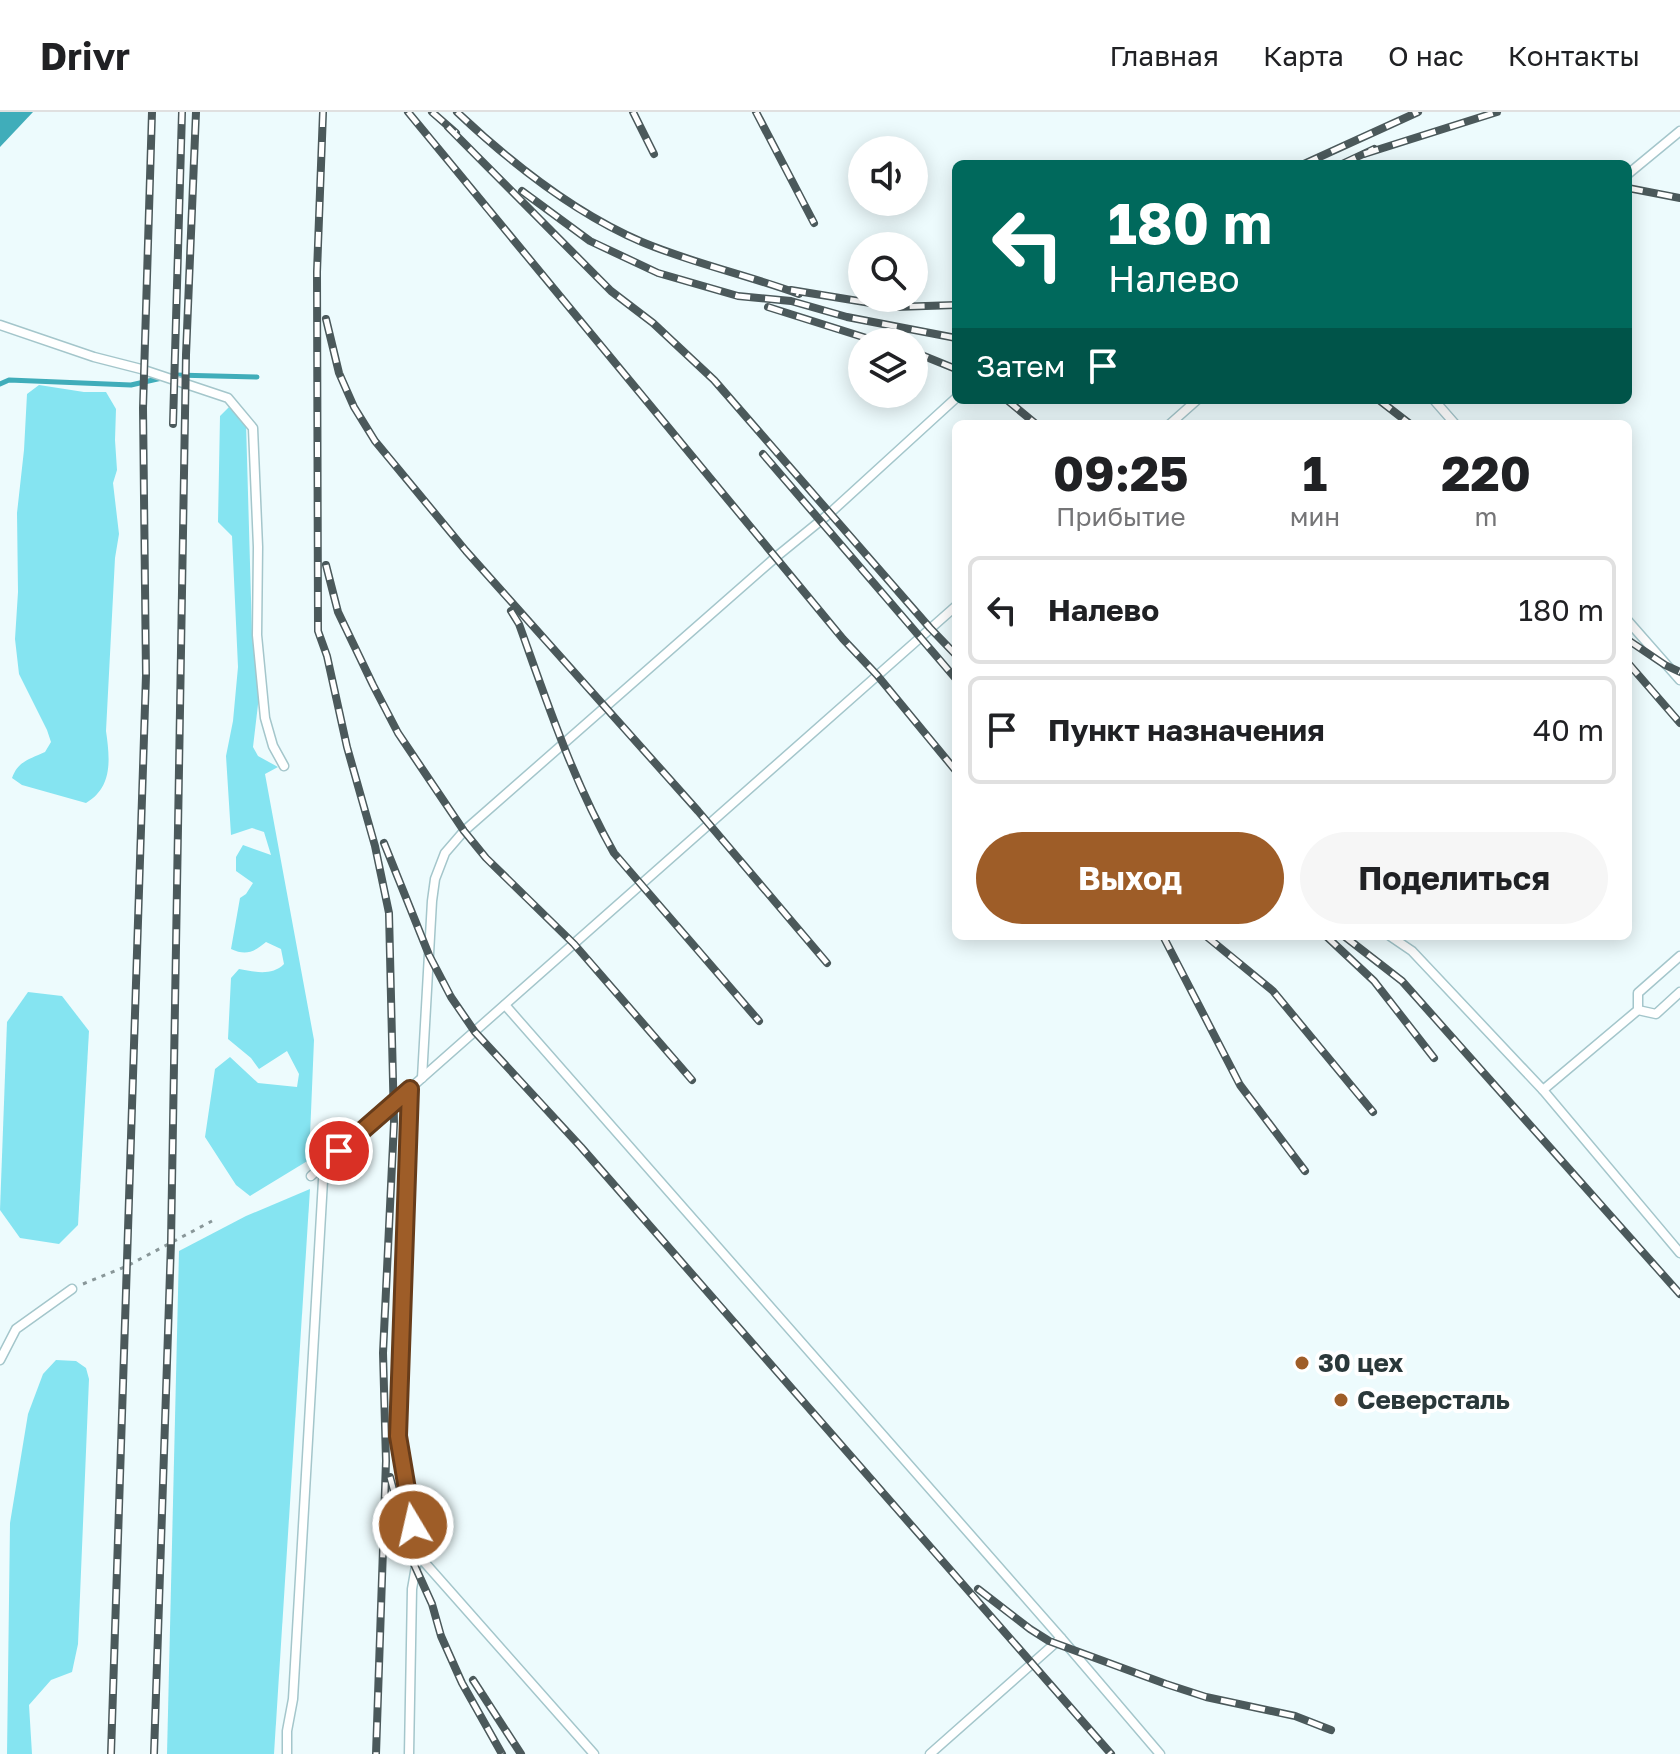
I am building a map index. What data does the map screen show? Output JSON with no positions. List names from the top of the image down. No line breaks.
{"places":["30 цех","Северсталь"],"page":{"header":"Drivr","nav":["Главная","Карта","О нас","Контакты"],"turn":["180 m","Налево"],"then":"Затем","eta":["09:25","Прибытие","1","мин","220","m"],"list":[{"name":"Налево","value":"180 m"},{"name":"Пункт назначения","value":"40 m"}],"buttons":["Выход","Поделиться"]}}
